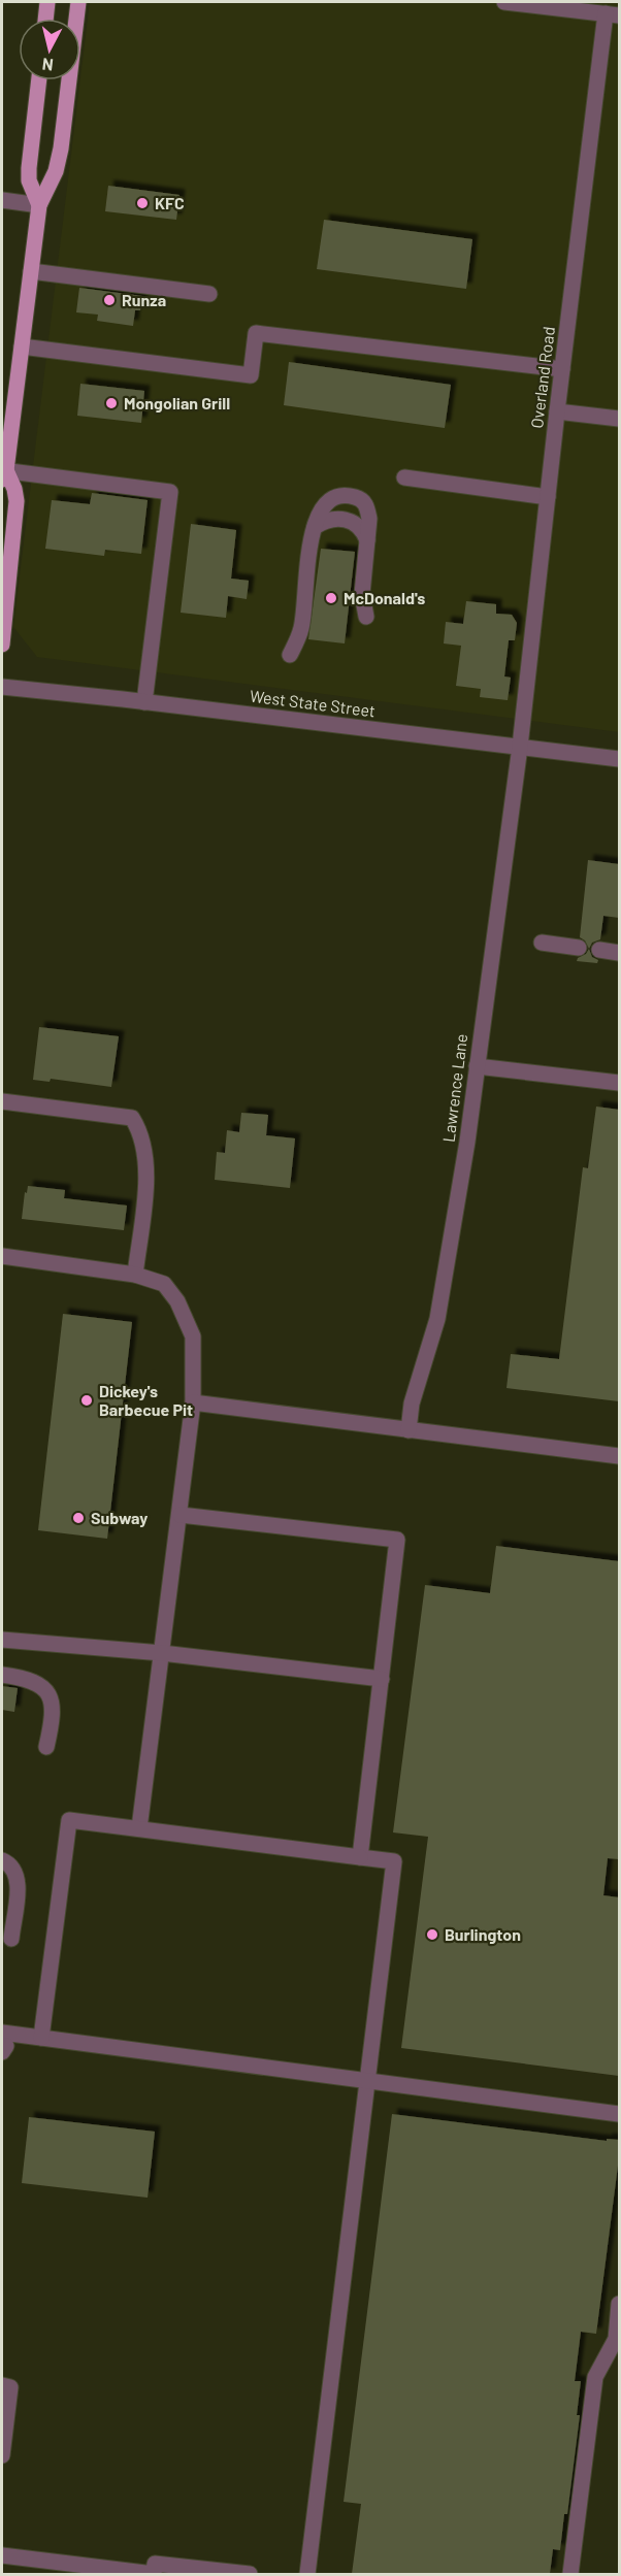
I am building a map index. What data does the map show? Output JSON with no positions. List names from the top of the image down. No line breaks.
{"streets":{"street":["Overland Road","West State Street","Lawrence Lane"]},"crossings":[["Overland Road","West State Street"],["Overland Road","Lawrence Lane"],["West State Street","Lawrence Lane"]],"places":["KFC","Runza","Mongolian Grill","McDonald's","Dickey's Barbecue Pit","Subway","Burlington"],"north":"bottom"}
